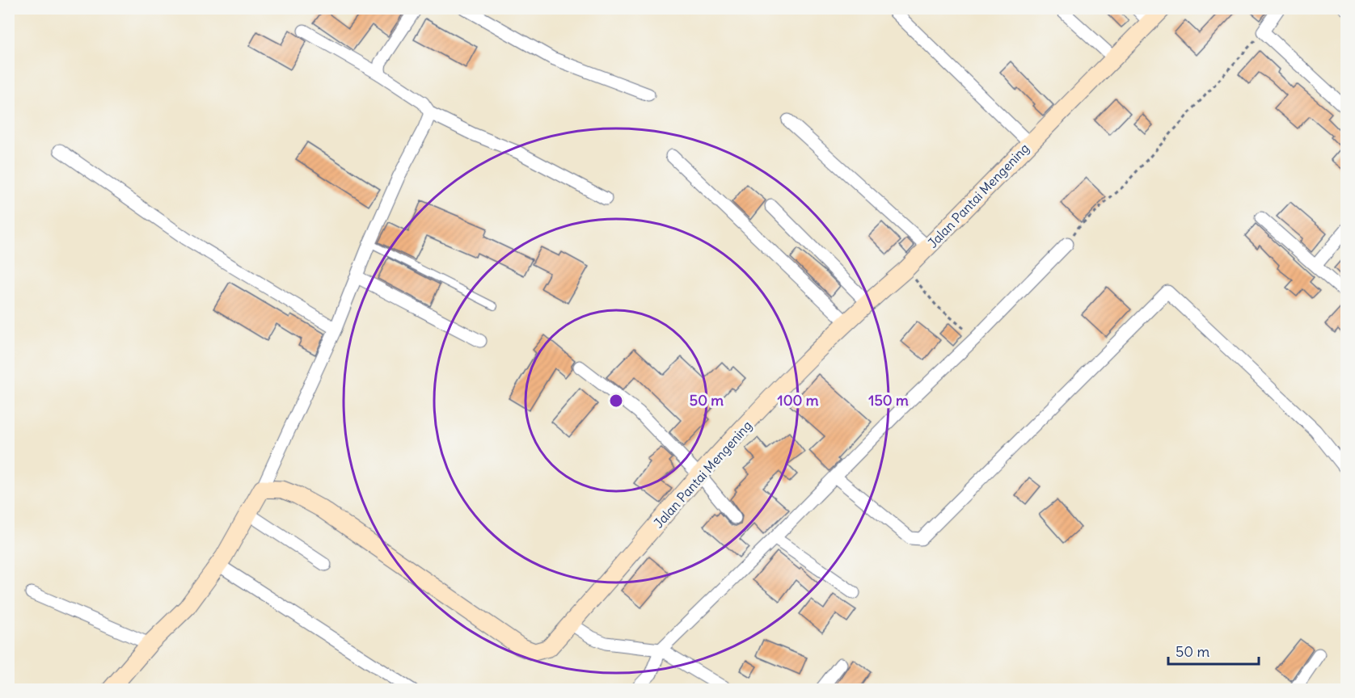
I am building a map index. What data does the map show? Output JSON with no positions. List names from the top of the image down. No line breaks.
{"streets":{"street":["Jalan Pantai Mengening"]},"scale_bar":"50 m","rings":["50 m","100 m","150 m"]}
